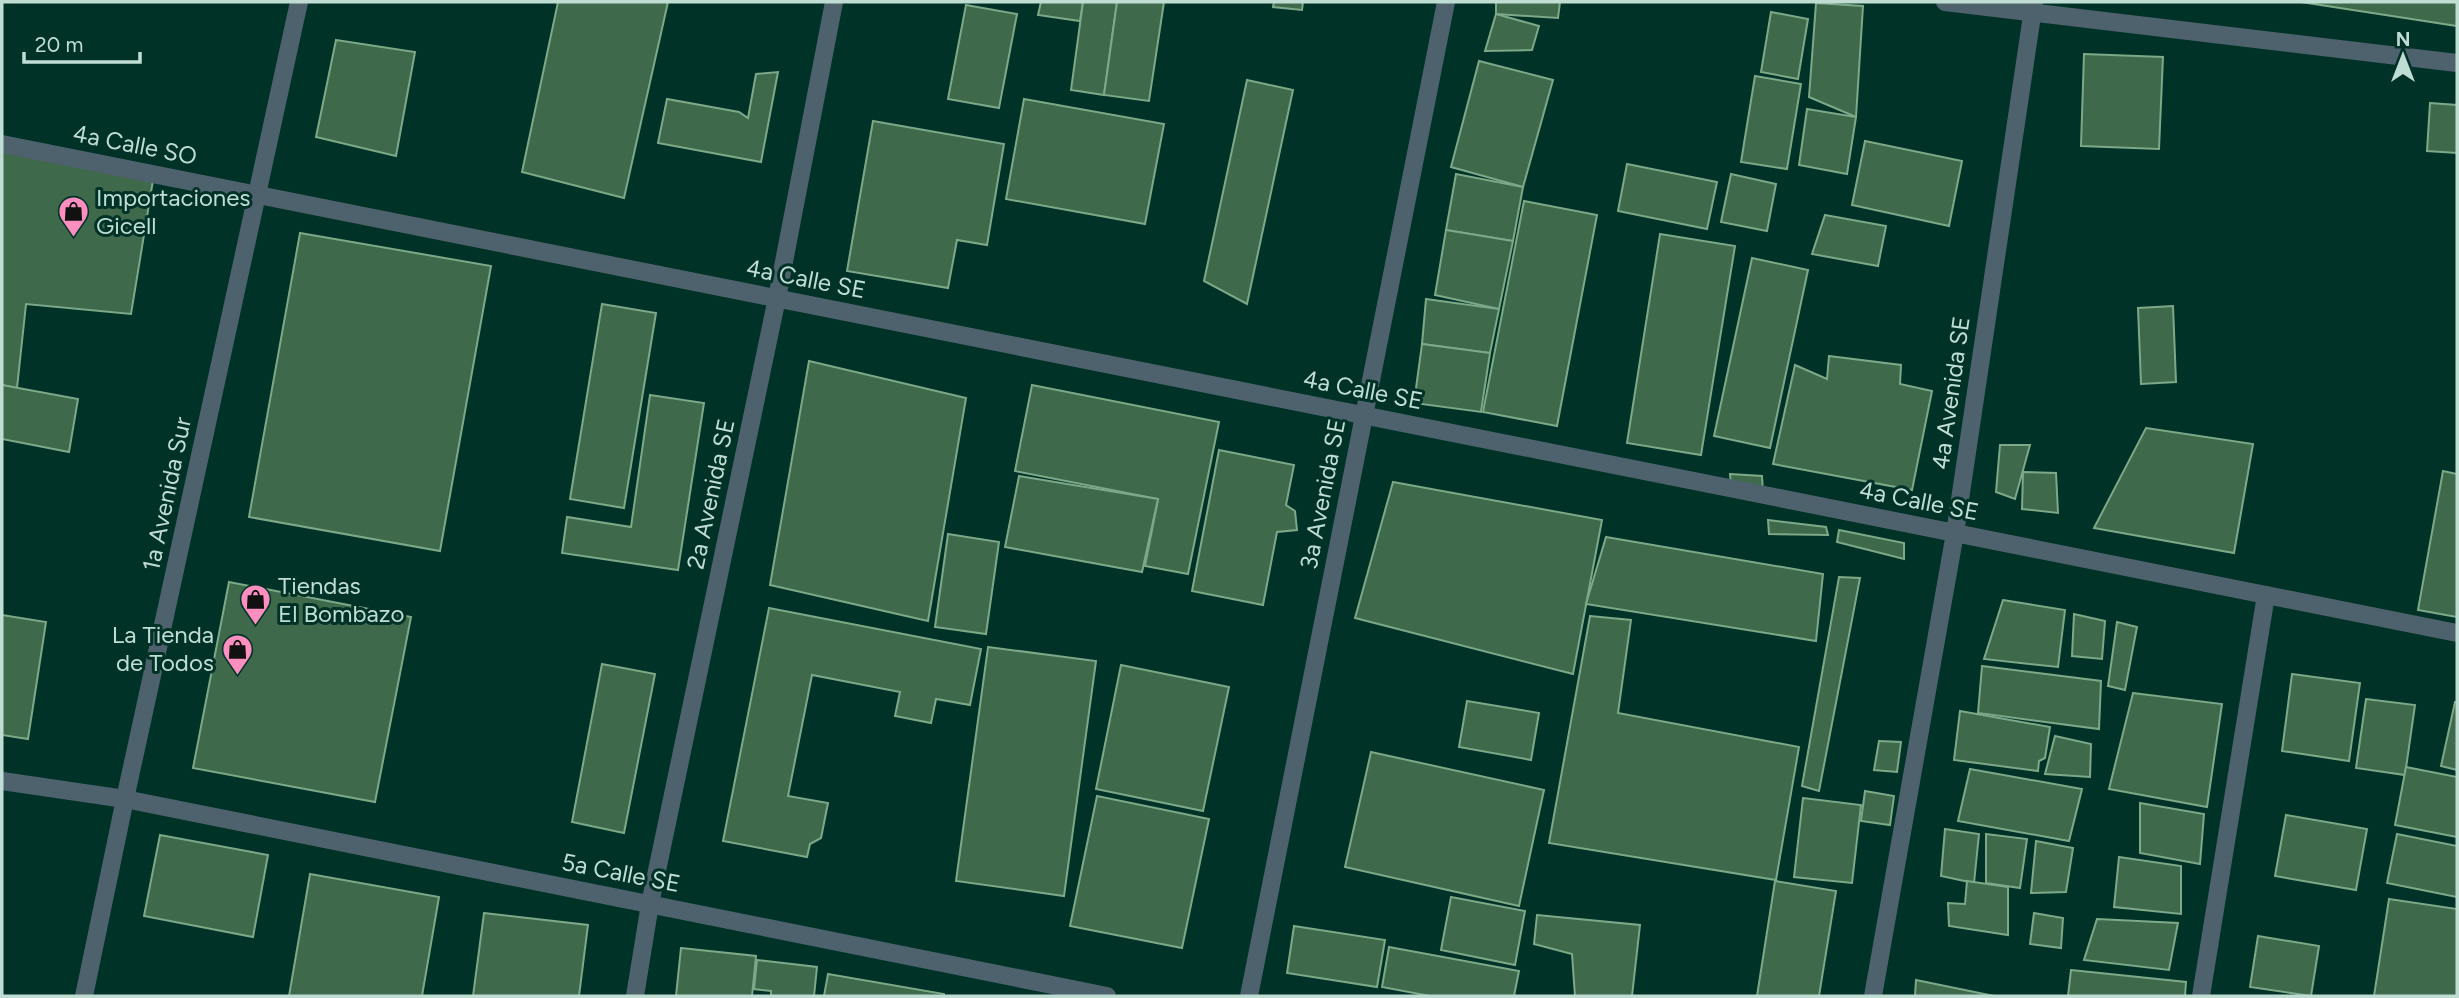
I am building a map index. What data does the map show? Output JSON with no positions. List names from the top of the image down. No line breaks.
{"streets":{"street":["4a Calle SO","4a Calle SE","4a Avenida SE","1a Avenida Sur","2a Avenida SE","3a Avenida SE","5a Calle SE"]},"crossings":[["4a Calle SO","4a Calle SE"],["4a Calle SO","1a Avenida Sur"],["4a Calle SE","4a Avenida SE"],["4a Calle SE","1a Avenida Sur"],["4a Calle SE","2a Avenida SE"],["4a Calle SE","3a Avenida SE"],["1a Avenida Sur","5a Calle SE"],["2a Avenida SE","5a Calle SE"]],"places":{"shop":["Importaciones Gicell","Tiendas El Bombazo","La Tienda de Todos"]},"scale_bar":"20 m","north":"top"}
